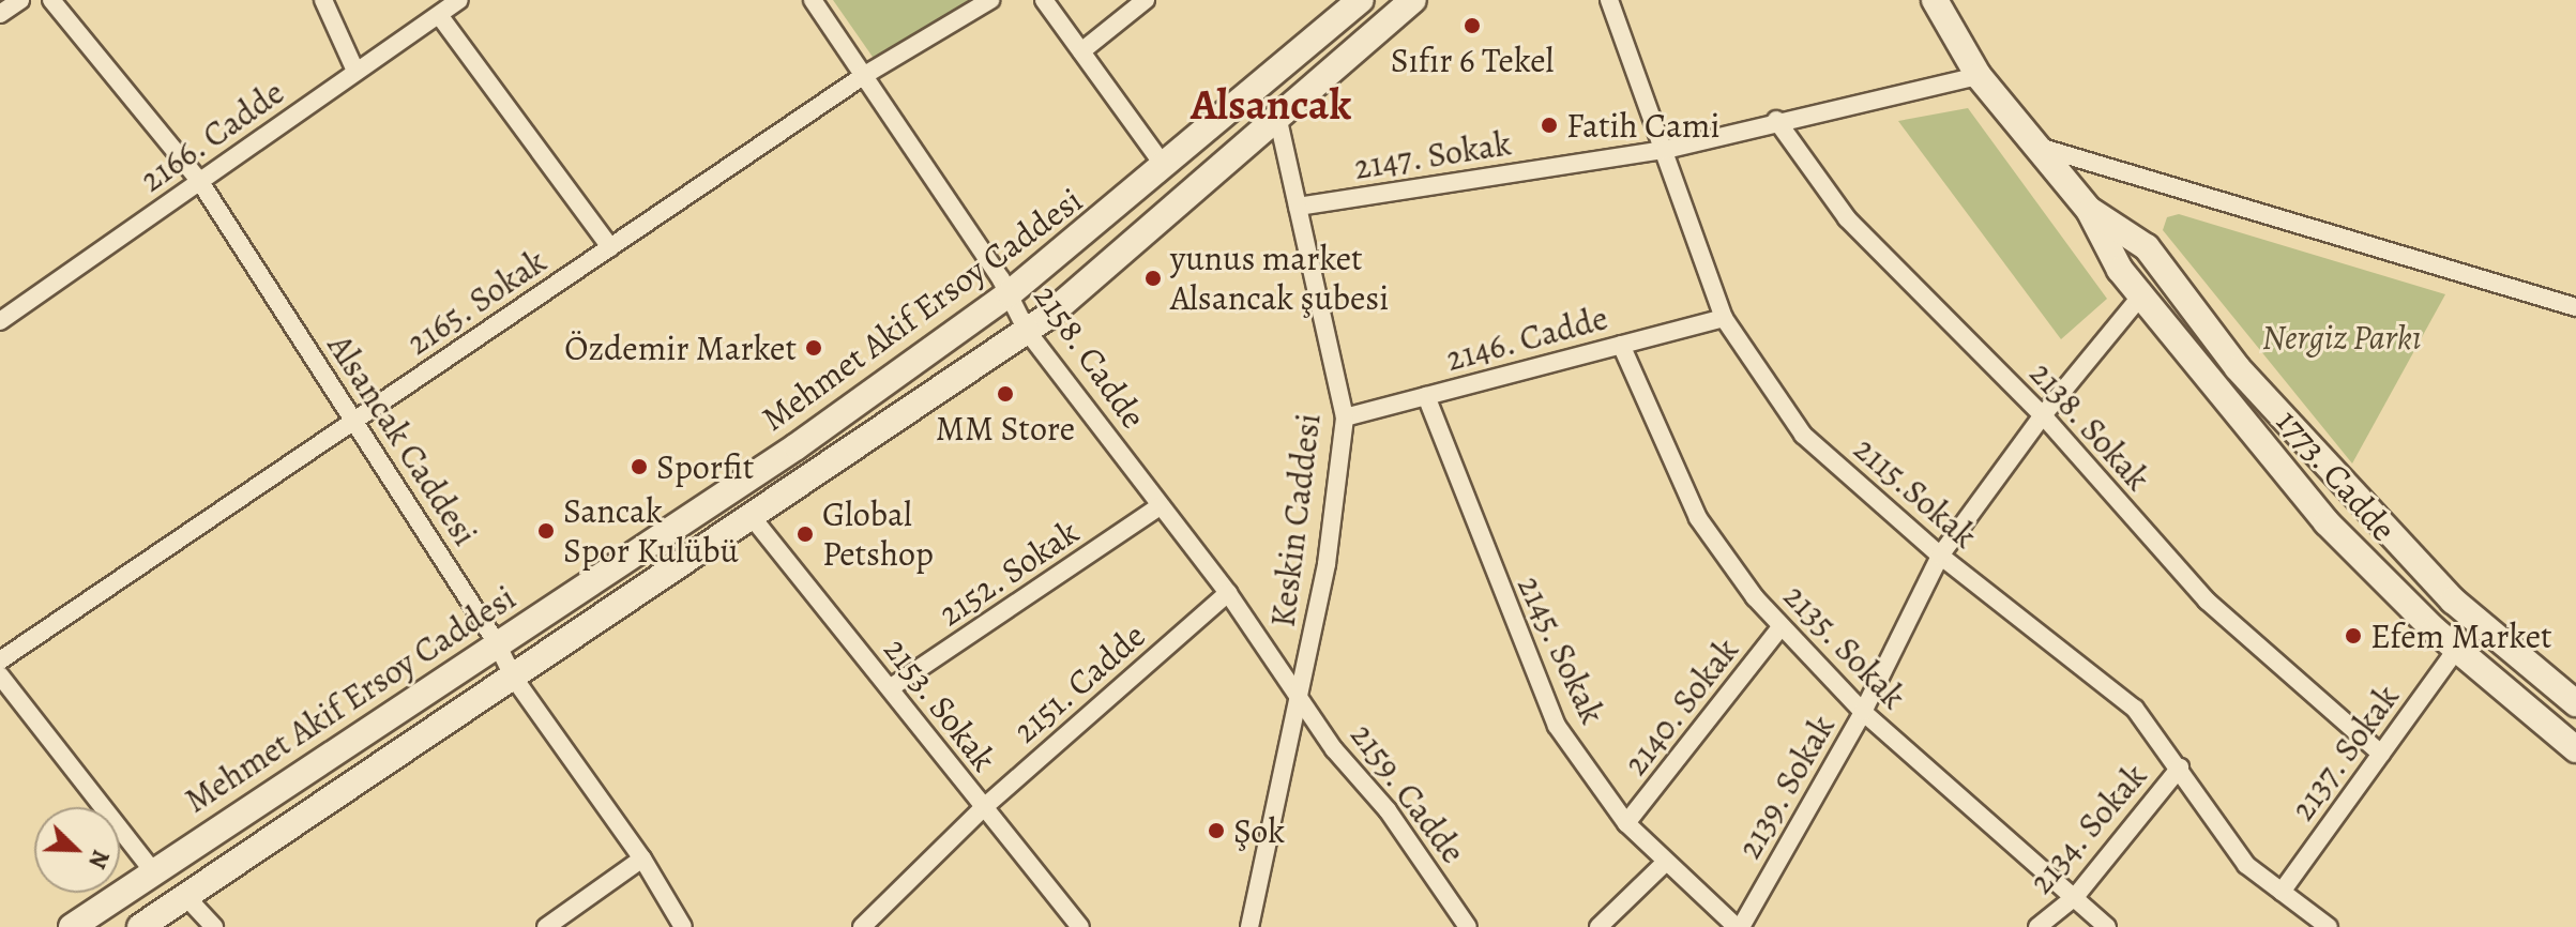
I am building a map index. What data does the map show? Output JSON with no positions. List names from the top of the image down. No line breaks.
{"streets":{"street":["2166. Cadde","2147. Sokak","2165. Sokak","Mehmet Akif Ersoy Caddesi","2146. Cadde","2158. Cadde","2138. Sokak","Alsancak Caddesi","1773. Cadde","2115.Sokak","Keskin Caddesi","2152. Sokak","2135. Sokak","2145. Sokak","2151. Cadde","2153. Sokak","2140. Sokak","2137. Sokak","2139. Sokak","2159. Cadde","2134. Sokak"]},"crossings":[["2166. Cadde","Alsancak Caddesi"],["2147. Sokak","2138. Sokak"],["2147. Sokak","1773. Cadde"],["2147. Sokak","2115.Sokak"],["2147. Sokak","Keskin Caddesi"],["2165. Sokak","2158. Cadde"],["2165. Sokak","Alsancak Caddesi"],["Mehmet Akif Ersoy Caddesi","2158. Cadde"],["Mehmet Akif Ersoy Caddesi","Alsancak Caddesi"],["Mehmet Akif Ersoy Caddesi","Keskin Caddesi"],["Mehmet Akif Ersoy Caddesi","2153. Sokak"],["2146. Cadde","2115.Sokak"],["2146. Cadde","Keskin Caddesi"],["2146. Cadde","2135. Sokak"],["2146. Cadde","2145. Sokak"],["2158. Cadde","Keskin Caddesi"],["2158. Cadde","2152. Sokak"],["2158. Cadde","2151. Cadde"],["2158. Cadde","2159. Cadde"],["2138. Sokak","2137. Sokak"],["2138. Sokak","2139. Sokak"],["1773. Cadde","2137. Sokak"],["1773. Cadde","2139. Sokak"],["2115.Sokak","2137. Sokak"],["2115.Sokak","2139. Sokak"],["2115.Sokak","2134. Sokak"],["Keskin Caddesi","2159. Cadde"],["2152. Sokak","2153. Sokak"],["2135. Sokak","2140. Sokak"],["2135. Sokak","2139. Sokak"],["2135. Sokak","2134. Sokak"],["2145. Sokak","2140. Sokak"],["2145. Sokak","2139. Sokak"],["2151. Cadde","2153. Sokak"]],"districts":["Alsancak"],"parks":["Nergiz Parkı"],"places":["Sıfır 6 Tekel","Fatih Cami","yunus market Alsancak şubesi","Özdemir Market","MM Store","Sporfit","Sancak Spor Kulübü","Global Petshop","Efem Market","Şok"],"north":"bottom right"}
